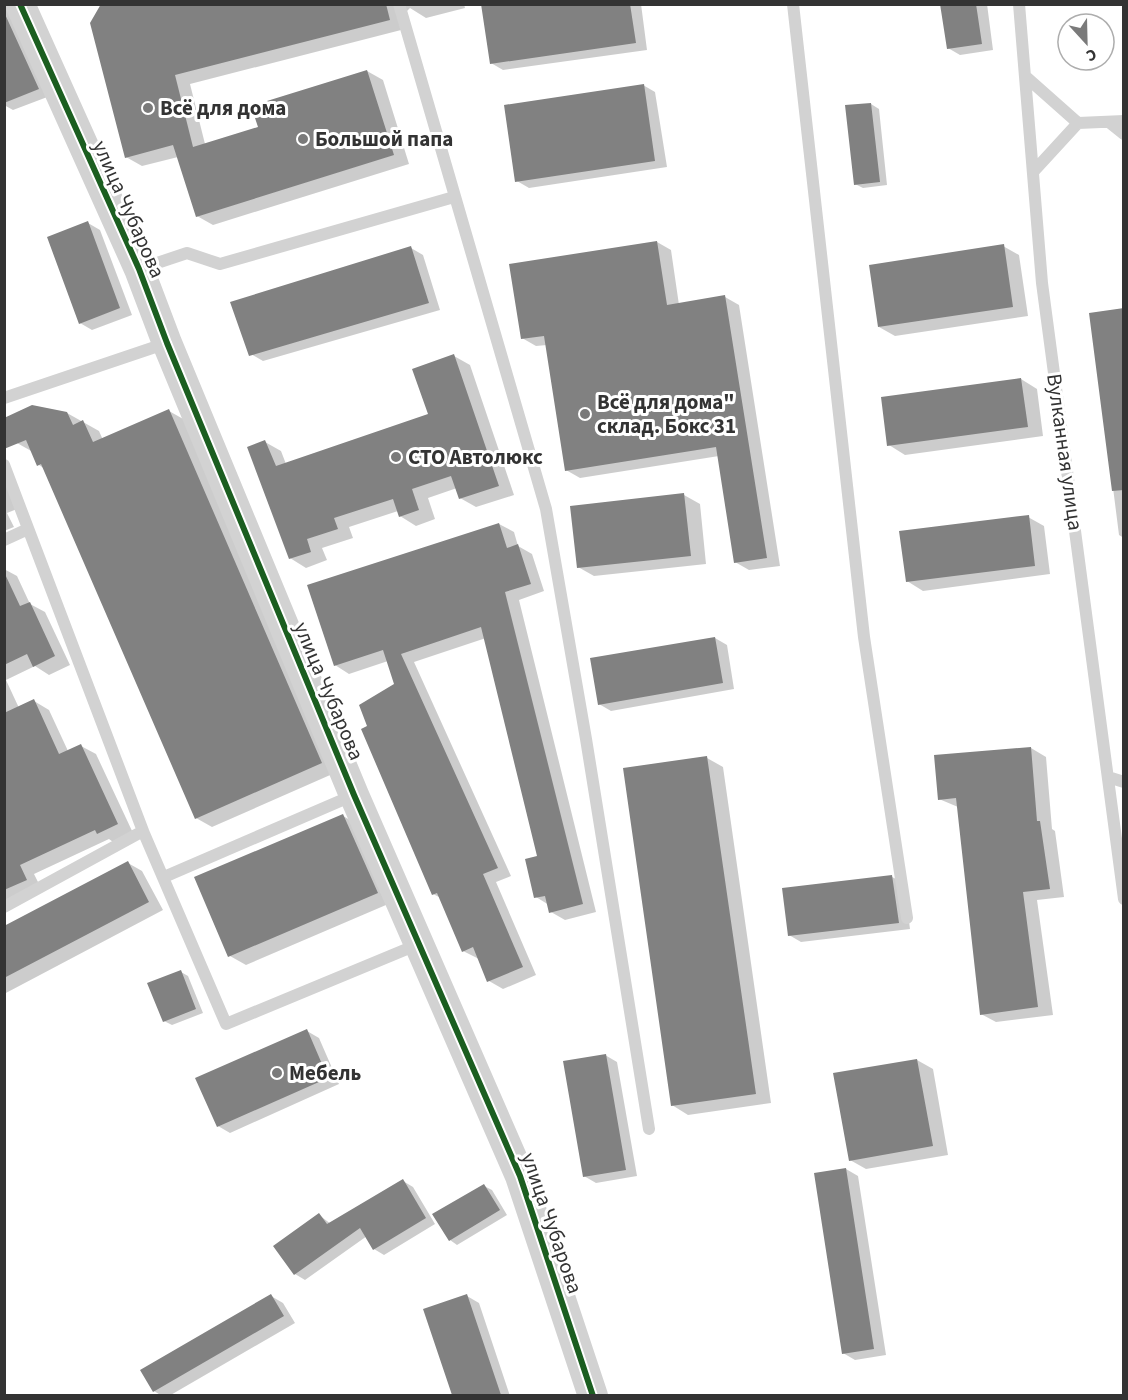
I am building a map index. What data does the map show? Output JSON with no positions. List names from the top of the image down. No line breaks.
{"streets":{"street":["улица Чубарова"],"lane":["Вулканная улица"]},"places":["Всё для дома","Большой папа","Всё для дома\" склад. Бокс 31","СТО Автолюкс","Мебель"],"north":"bottom"}
